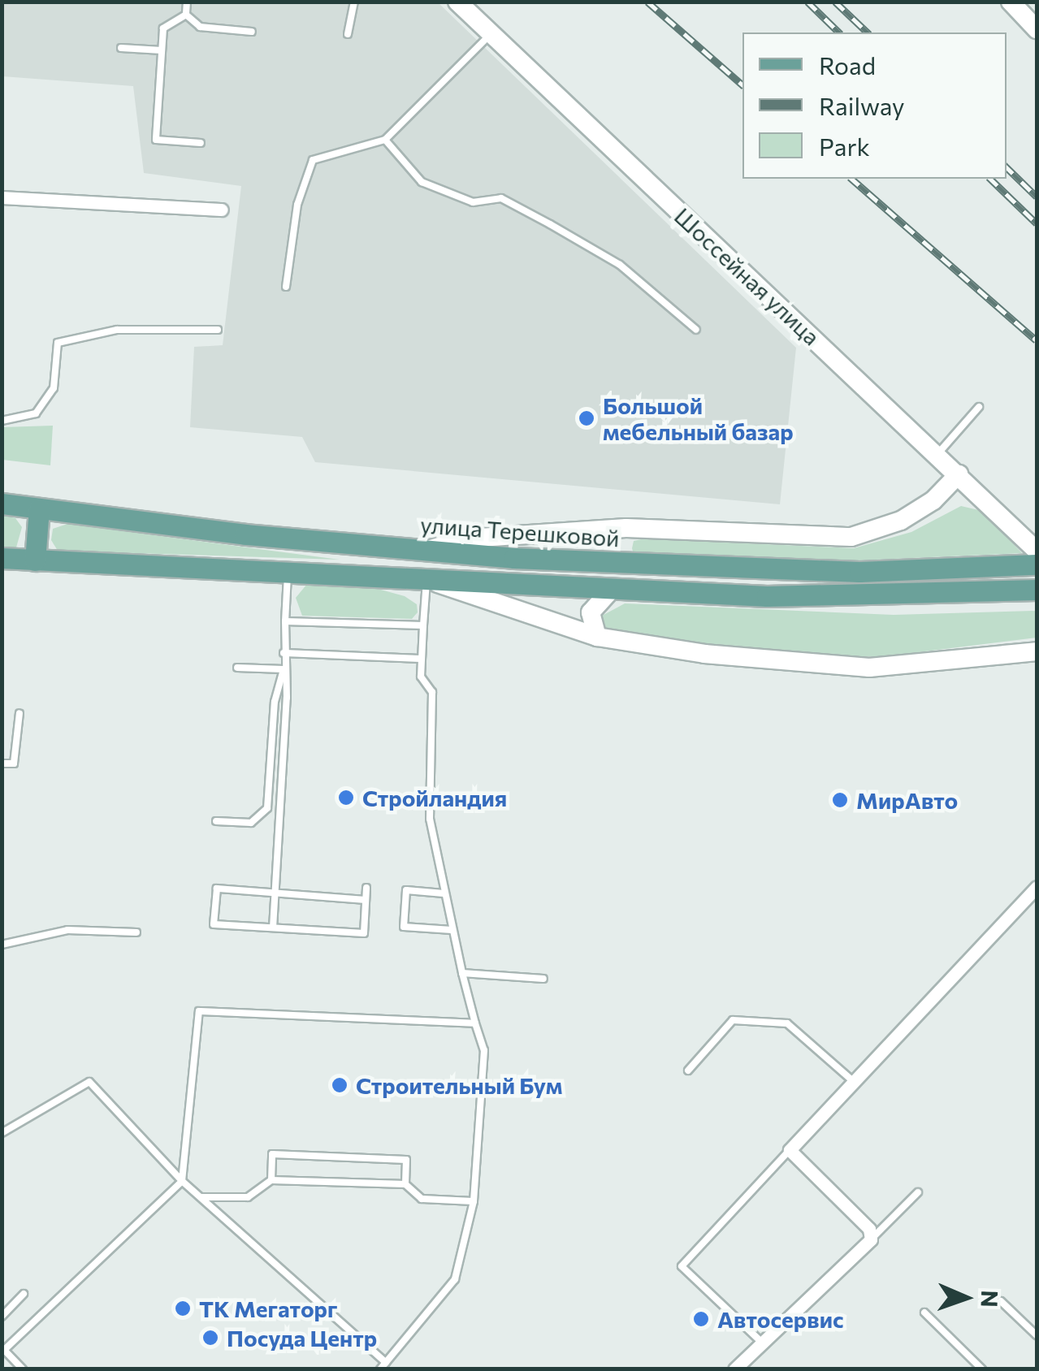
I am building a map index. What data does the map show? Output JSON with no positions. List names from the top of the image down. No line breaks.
{"streets":{"main road":["Шоссейная улица","улица Терешковой"]},"places":["Большой мебельный базар","Стройландия","МирАвто","Строительный Бум","ТК Мегаторг","Автосервис","Посуда Центр"],"legend":["Road","Railway","Park"],"north":"right"}
